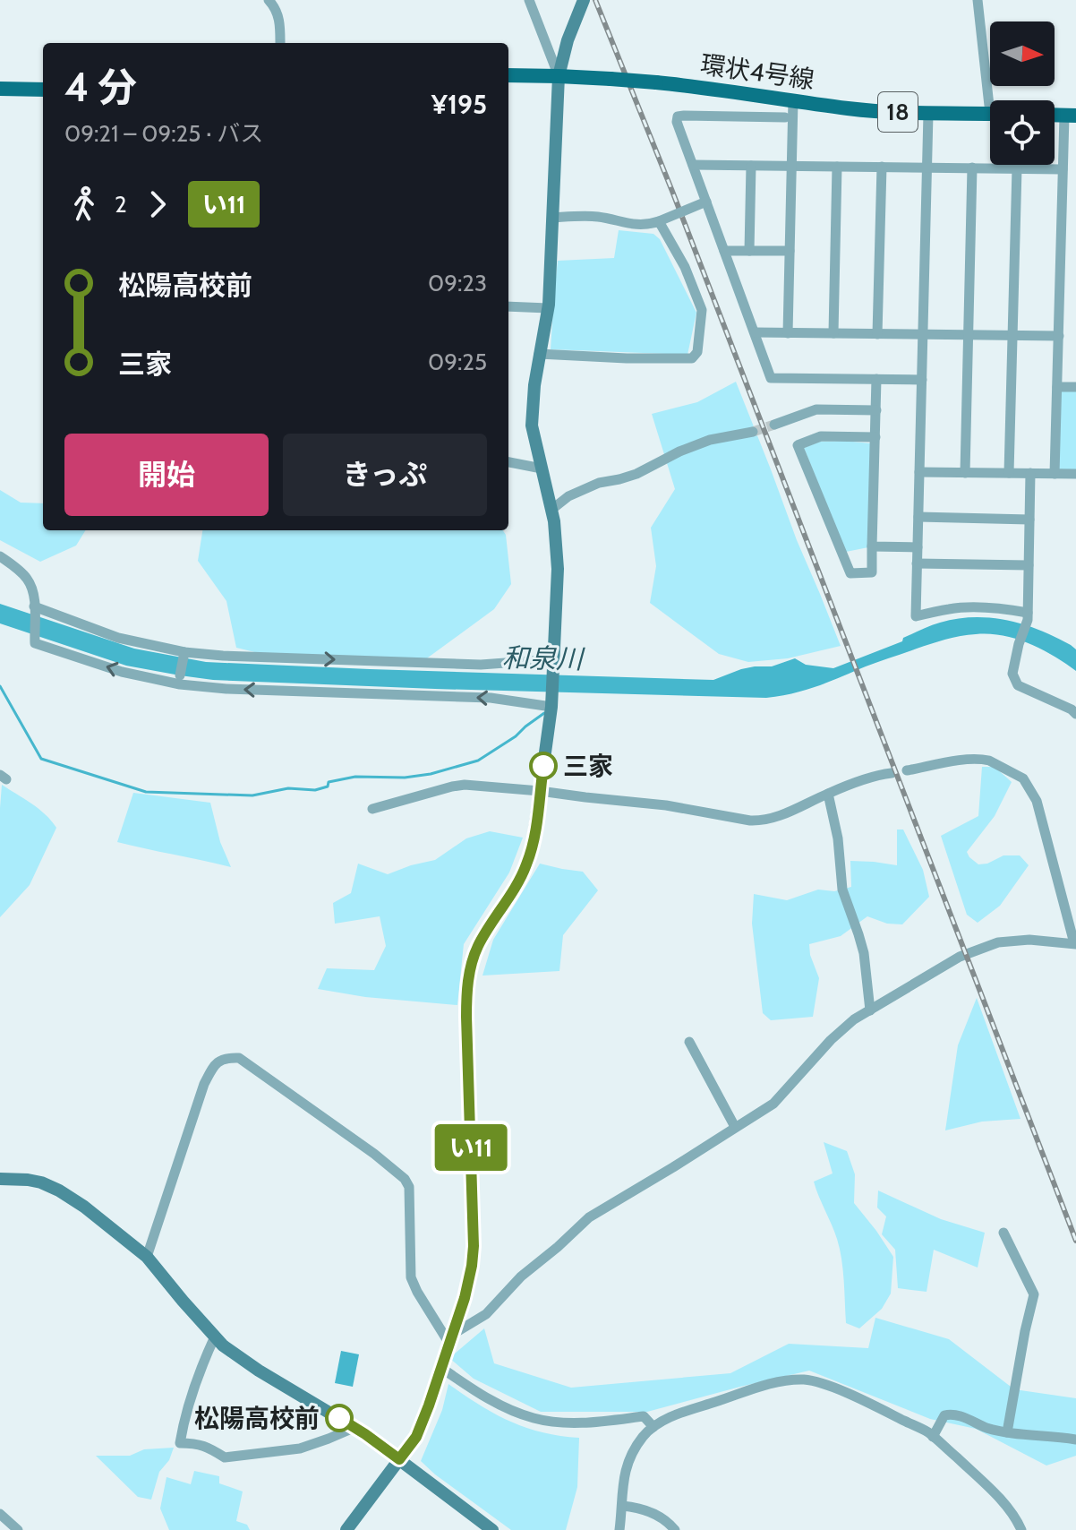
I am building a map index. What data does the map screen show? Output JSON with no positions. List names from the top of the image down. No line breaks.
{"streets":{"main road":["環状4号線","18"]},"water":["和泉川"],"places":["三家","松陽高校前"],"lines":["bus line い11"],"north":"right","page":{"on_map":"い11","heading":["4 分","09:21 – 09:25 · バス","¥195"],"legs":["2","い11"],"list":[{"name":"松陽高校前","value":"09:23"},{"name":"三家","value":"09:25"}],"buttons":["開始","きっぷ"]}}
